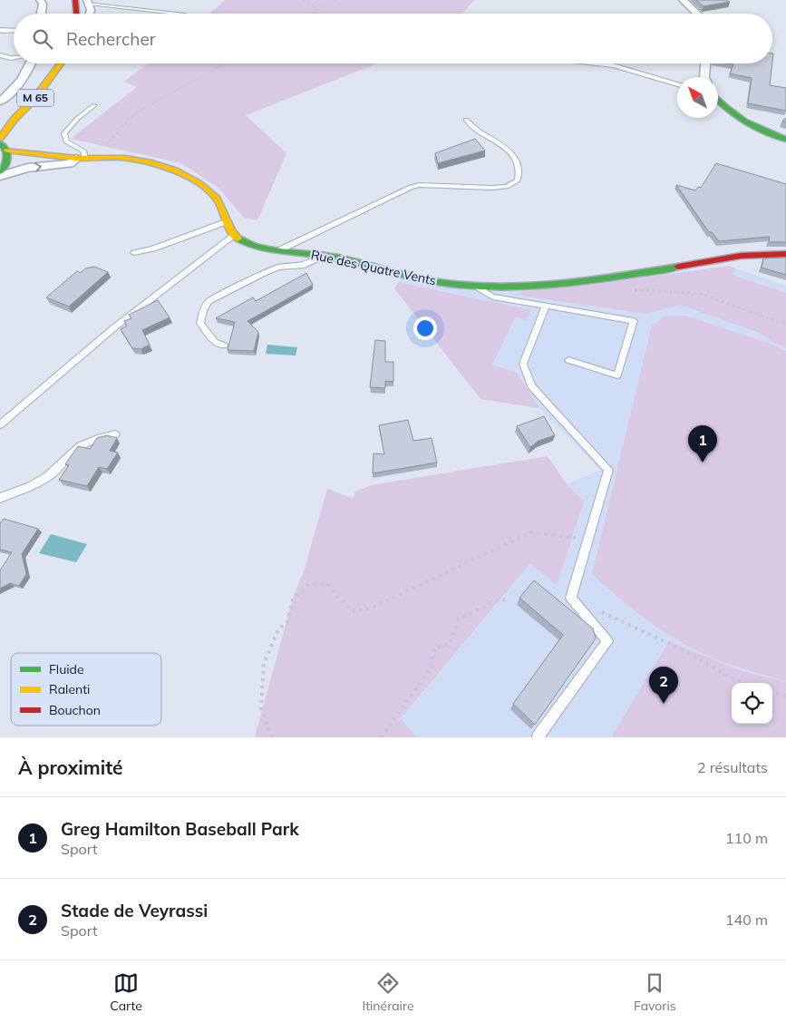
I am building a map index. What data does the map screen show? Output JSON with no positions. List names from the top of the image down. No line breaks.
{"streets":{"street":["M 65","Rue des Quatre Vents"]},"legend":["Fluide","Ralenti","Bouchon"],"north":"top left","page":{"search":"Rechercher","pins":["1","2"],"heading":["À proximité","2 résultats"],"list":[{"mark":"1","name":"Greg Hamilton Baseball Park","note":"Sport","value":"110 m"},{"mark":"2","name":"Stade de Veyrassi","note":"Sport","value":"140 m"}],"nav":["Carte","Itinéraire","Favoris"]}}
